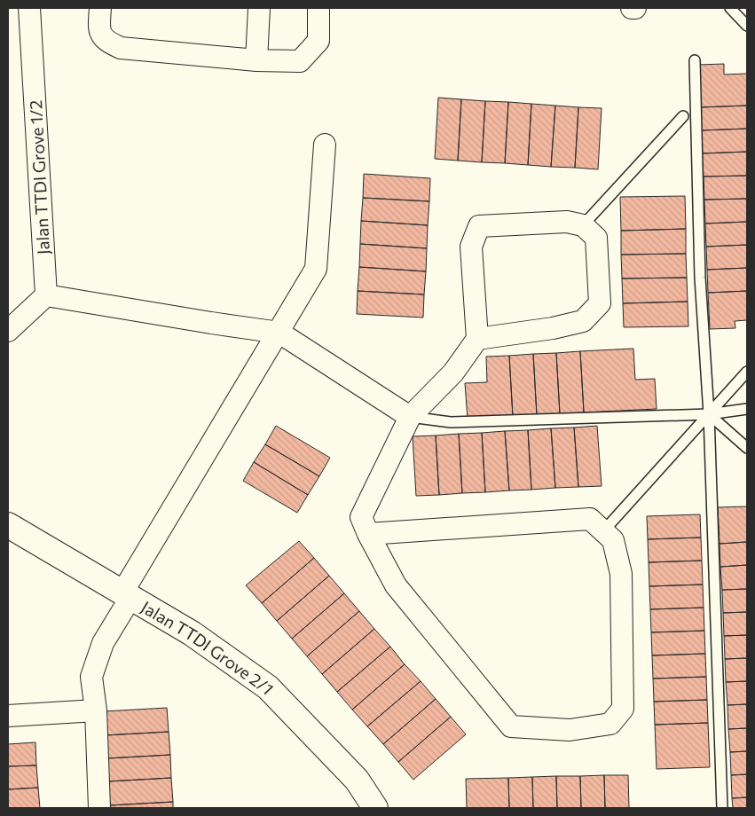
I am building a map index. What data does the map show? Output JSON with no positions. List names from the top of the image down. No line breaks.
{"streets":{"street":["Jalan TTDI Grove 1/2","Jalan TTDI Grove 2/1"]}}
